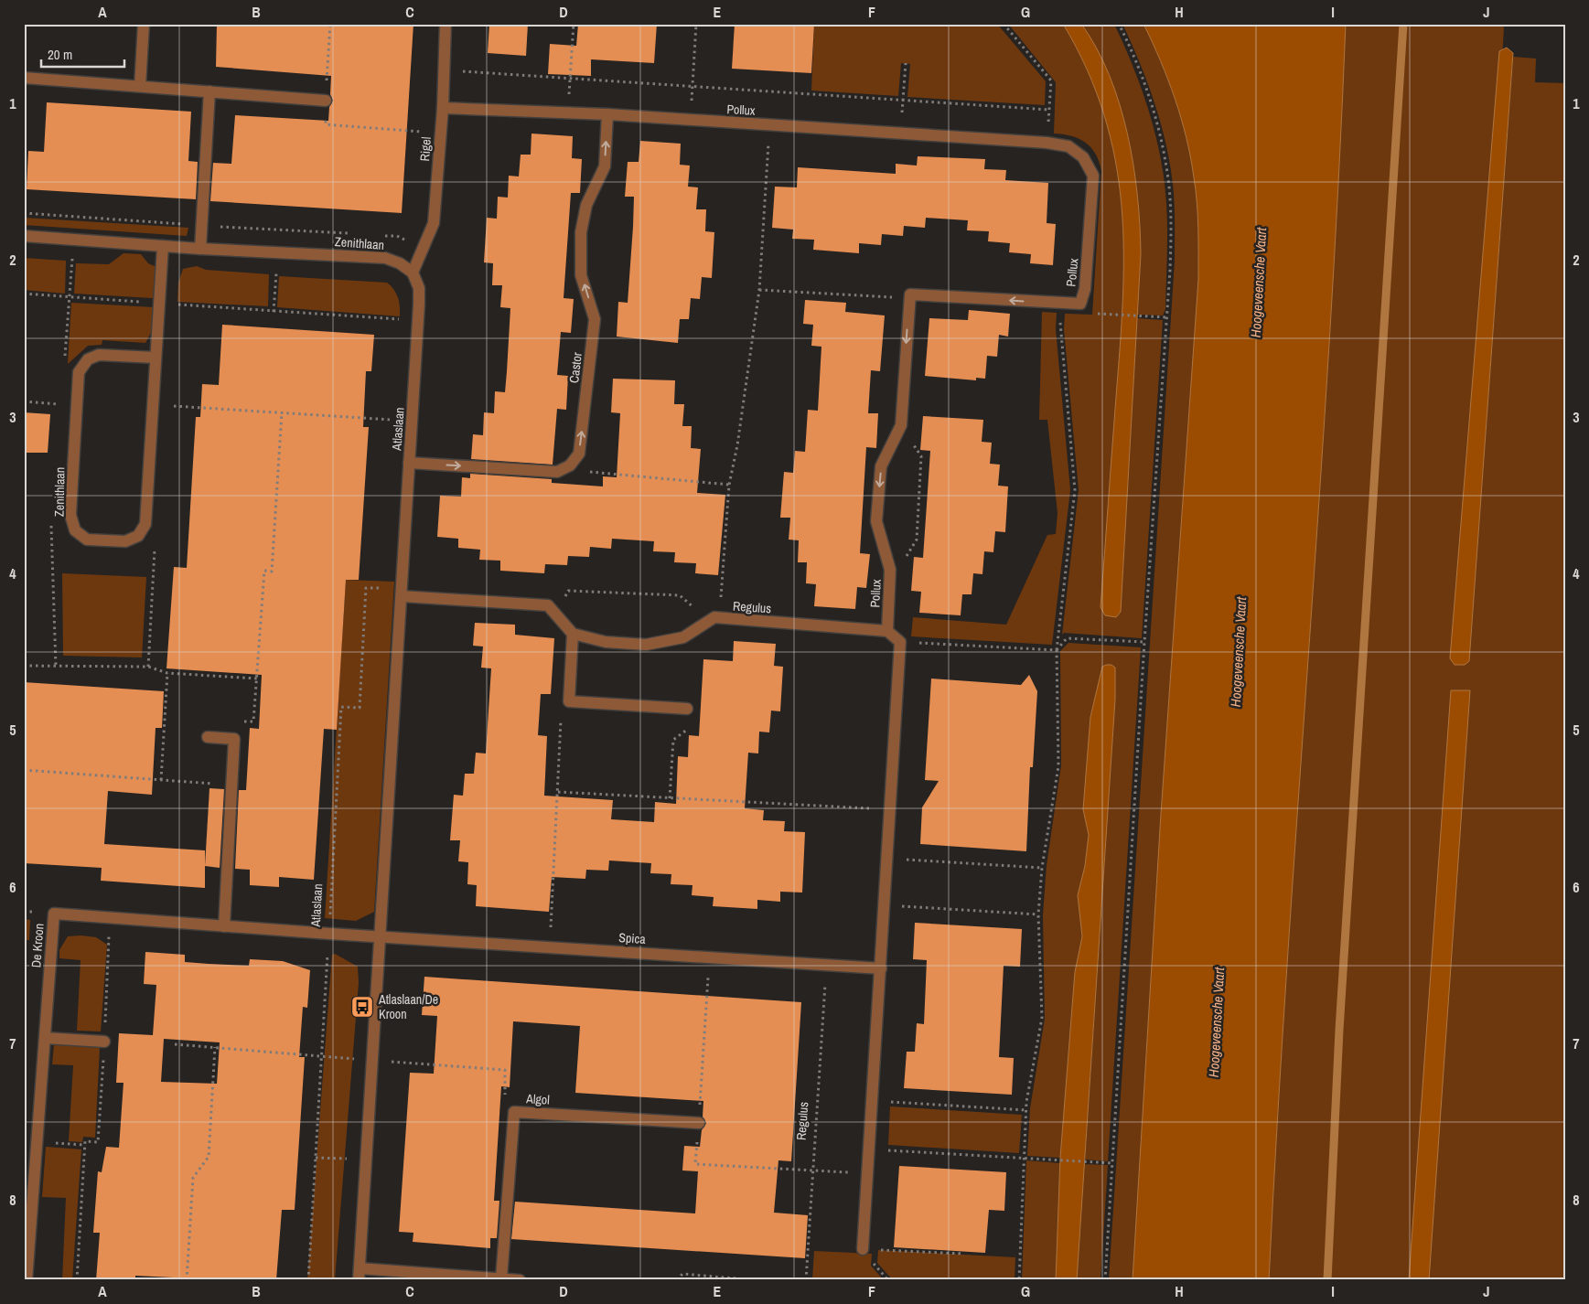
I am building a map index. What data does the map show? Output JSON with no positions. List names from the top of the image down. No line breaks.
{"streets":{"street":["Pollux","Rigel","Zenithlaan","Castor","Atlaslaan","Regulus","Spica","De Kroon","Algol"]},"crossings":[["Pollux","Rigel"],["Pollux","Castor"],["Pollux","Regulus"],["Rigel","Zenithlaan"],["Rigel","Atlaslaan"],["Zenithlaan","Atlaslaan"],["Atlaslaan","Spica"],["Atlaslaan","De Kroon"],["Regulus","Spica"],["Spica","De Kroon"]],"one_way":["Castor"],"water":["Hoogeveensche Vaart"],"places":{"bus stop":["Atlaslaan/De Kroon"]},"scale_bar":"20 m","grid":{"columns":["A","B","C","D","E","F","G","H","I","J"],"rows":["1","2","3","4","5","6","7","8"]}}
